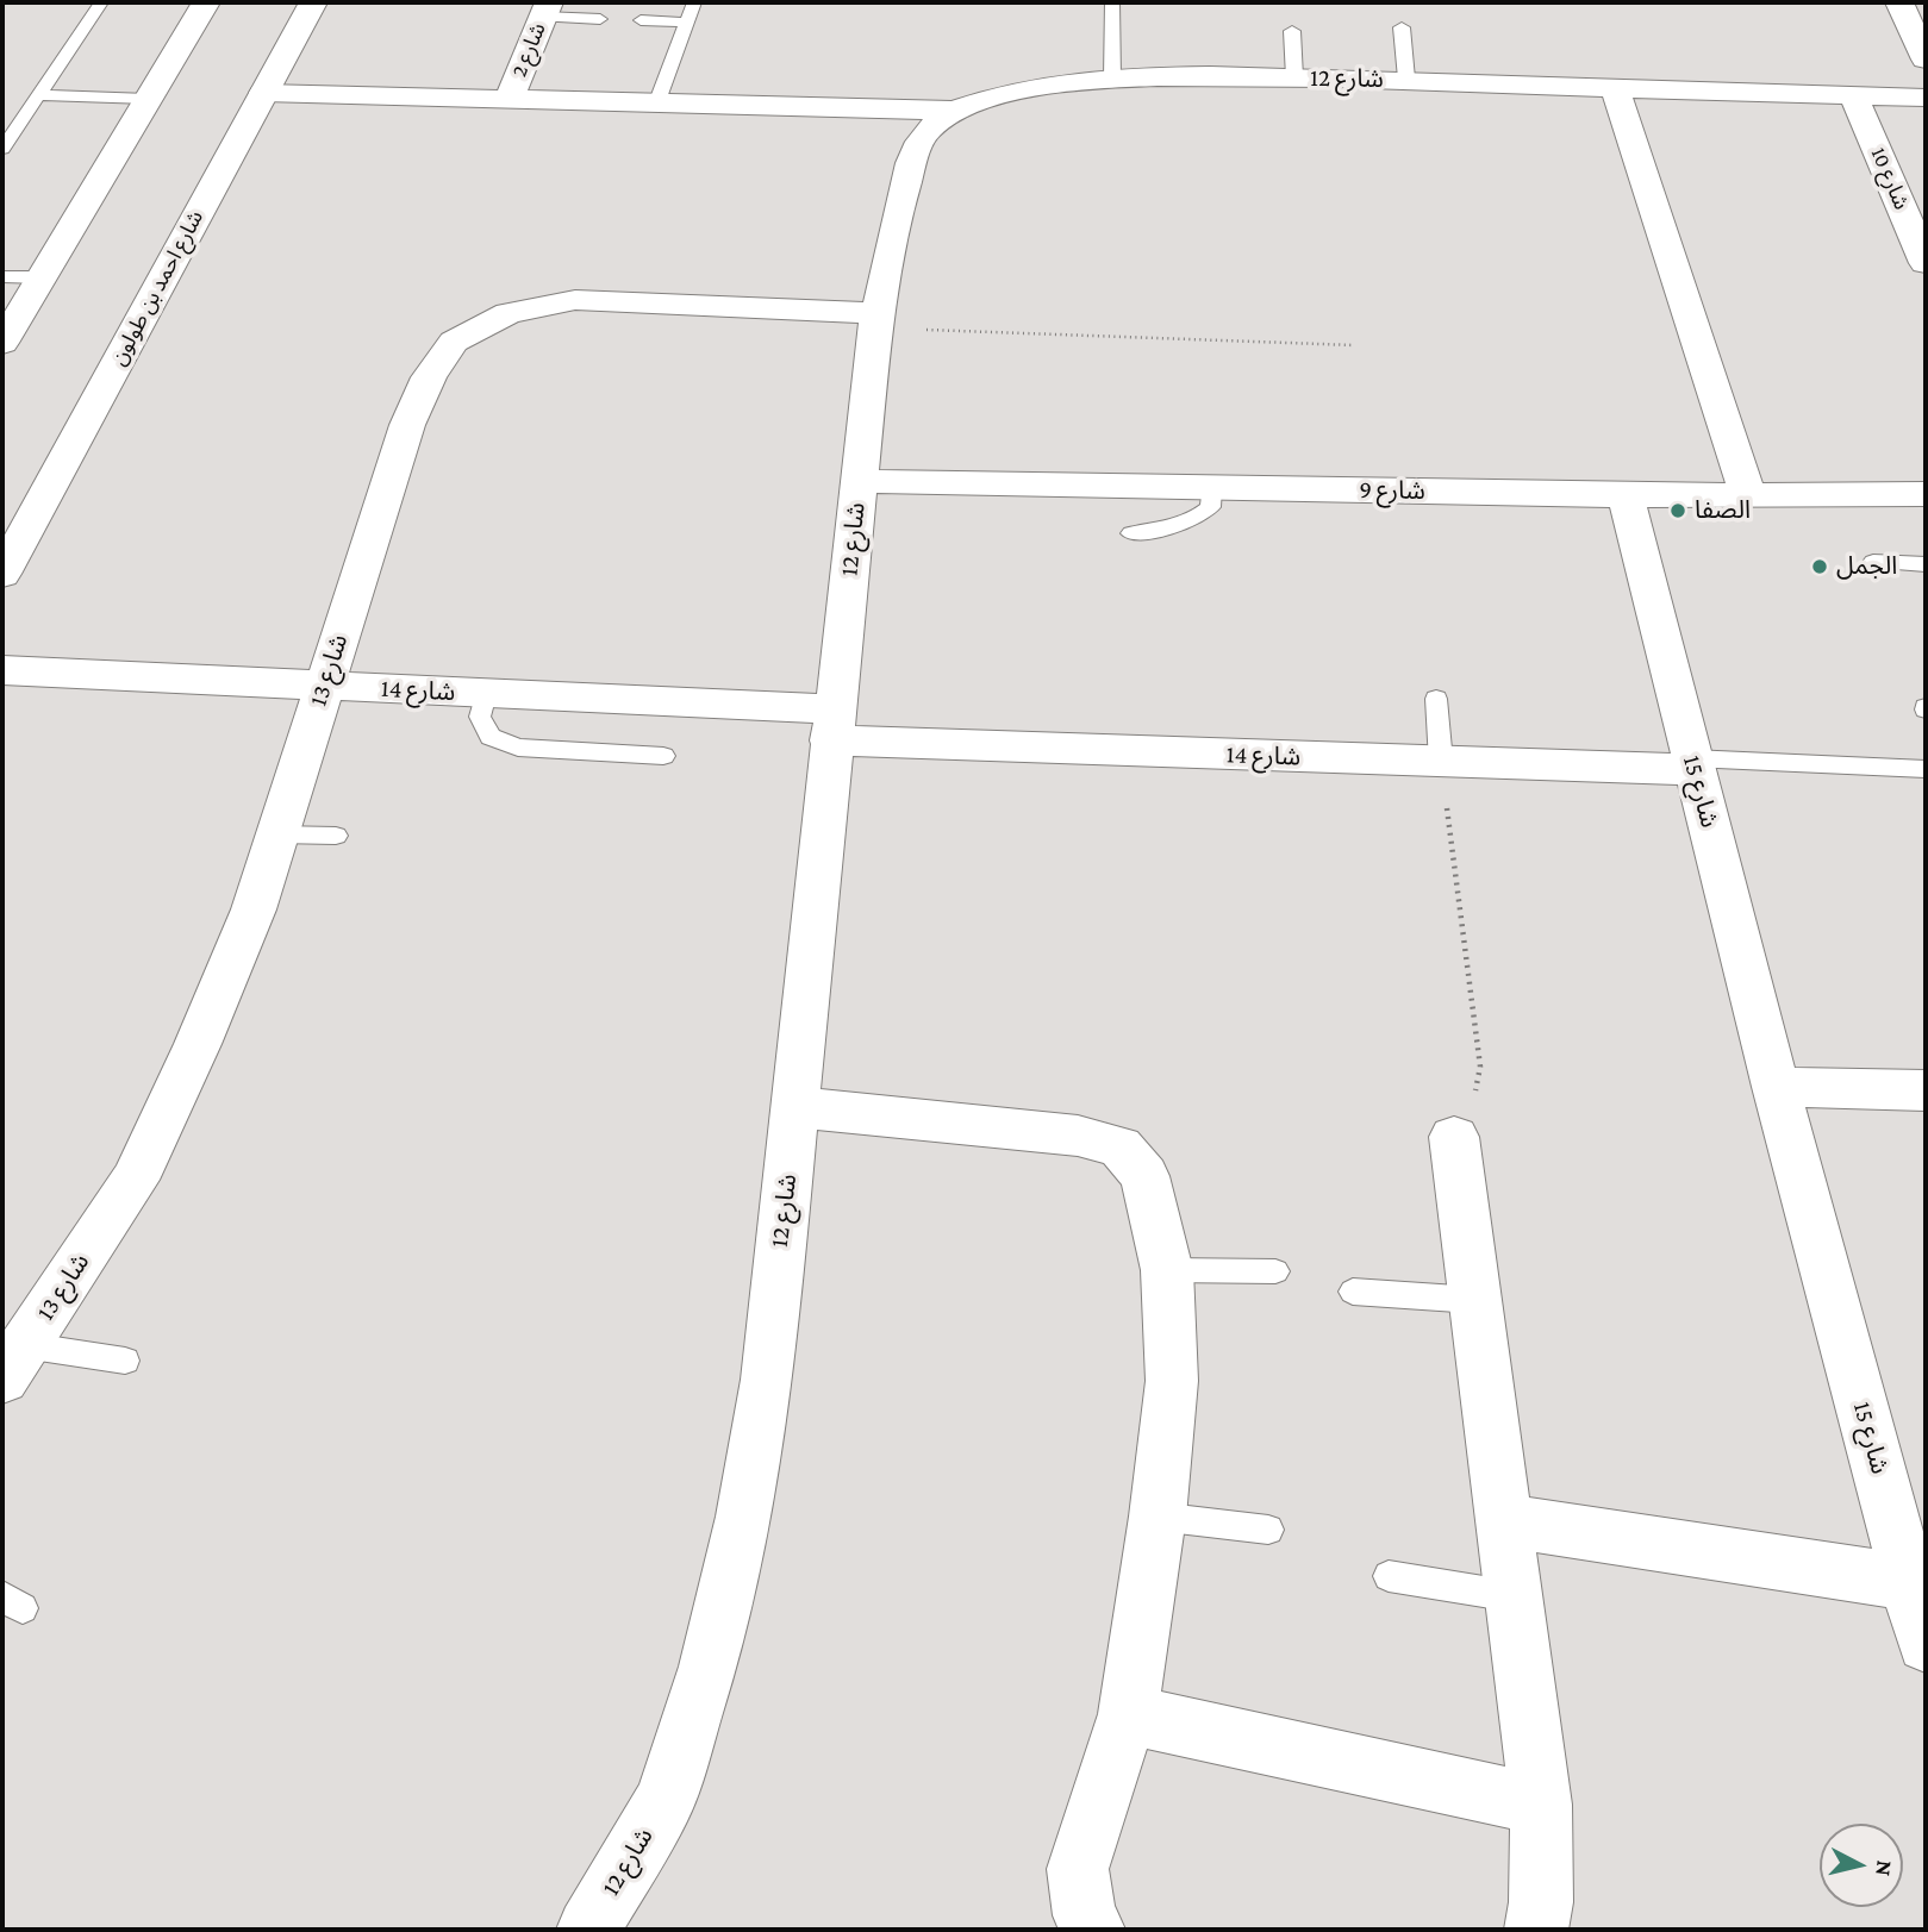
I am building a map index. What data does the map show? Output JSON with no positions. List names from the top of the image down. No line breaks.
{"streets":{"street":["شارع 2","شارع 12","شارع 10","شارع احمد بن طولون","شارع 9","شارع 13","شارع 14","شارع 15"]},"crossings":[["شارع 12","شارع 10"],["شارع 12","شارع 9"],["شارع 12","شارع 13"],["شارع 12","شارع 14"],["شارع 9","شارع 15"],["شارع 13","شارع 14"],["شارع 14","شارع 15"]],"places":["الصفا","الجمل"],"north":"right"}
